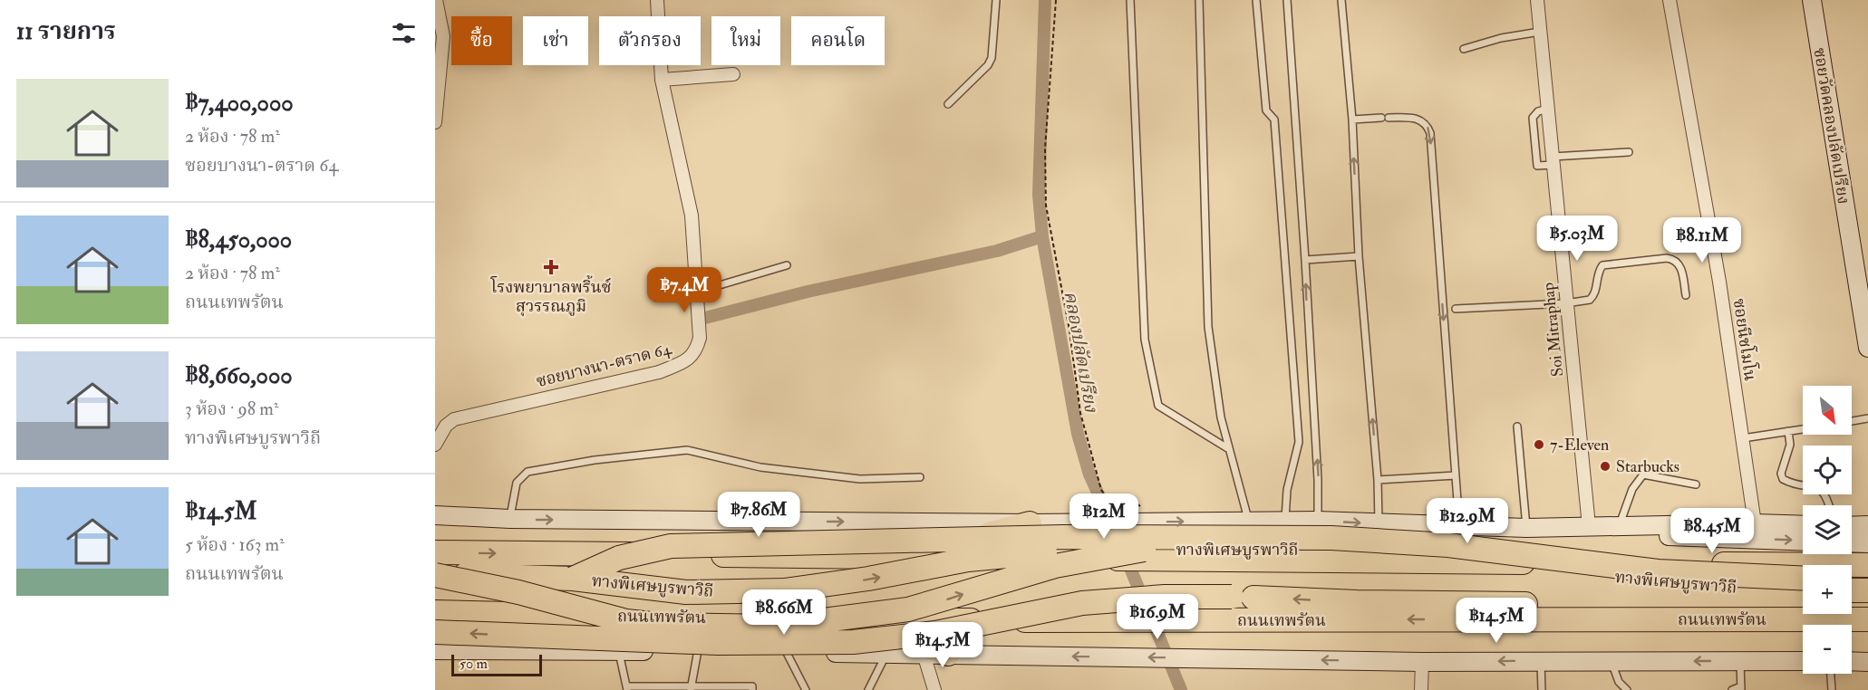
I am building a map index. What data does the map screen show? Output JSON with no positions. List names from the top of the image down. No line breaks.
{"streets":{"highway":["ทางพิเศษบูรพาวิถี","ถนนเทพรัตน"],"main road":["ซอยวัดคลองปลัดเปรียง"],"street":["Soi Mitraphap","ซอยนีชโมโน","ซอยบางนา-ตราด 64"]},"water":["คลองปลัดเปรียง"],"places":{"health":["โรงพยาบาลพริ้นซ์ สุวรรณภูมิ"],"other":["7-Eleven","Starbucks"]},"scale_bar":"50 m","north":"bottom right","page":{"heading":"11 รายการ","chip":["ซื้อ","เช่า","ตัวกรอง","ใหม่","คอนโด"],"list":[{"name":"฿7,400,000","note":"2 ห้อง · 78 m² · ซอยบางนา-ตราด 64"},{"name":"฿8,450,000","note":"2 ห้อง · 78 m² · ถนนเทพรัตน"},{"name":"฿8,660,000","note":"3 ห้อง · 98 m² · ทางพิเศษบูรพาวิถี"},{"name":"฿14.5M","note":"5 ห้อง · 163 m² · ถนนเทพรัตน"}],"price":["฿5.03M","฿8.11M","฿7.4M","฿7.86M","฿12M","฿12.9M","฿8.45M","฿8.66M","฿16.9M","฿14.5M","฿14.5M"],"map_buttons":["+","−"],"scale":"50 m"}}
